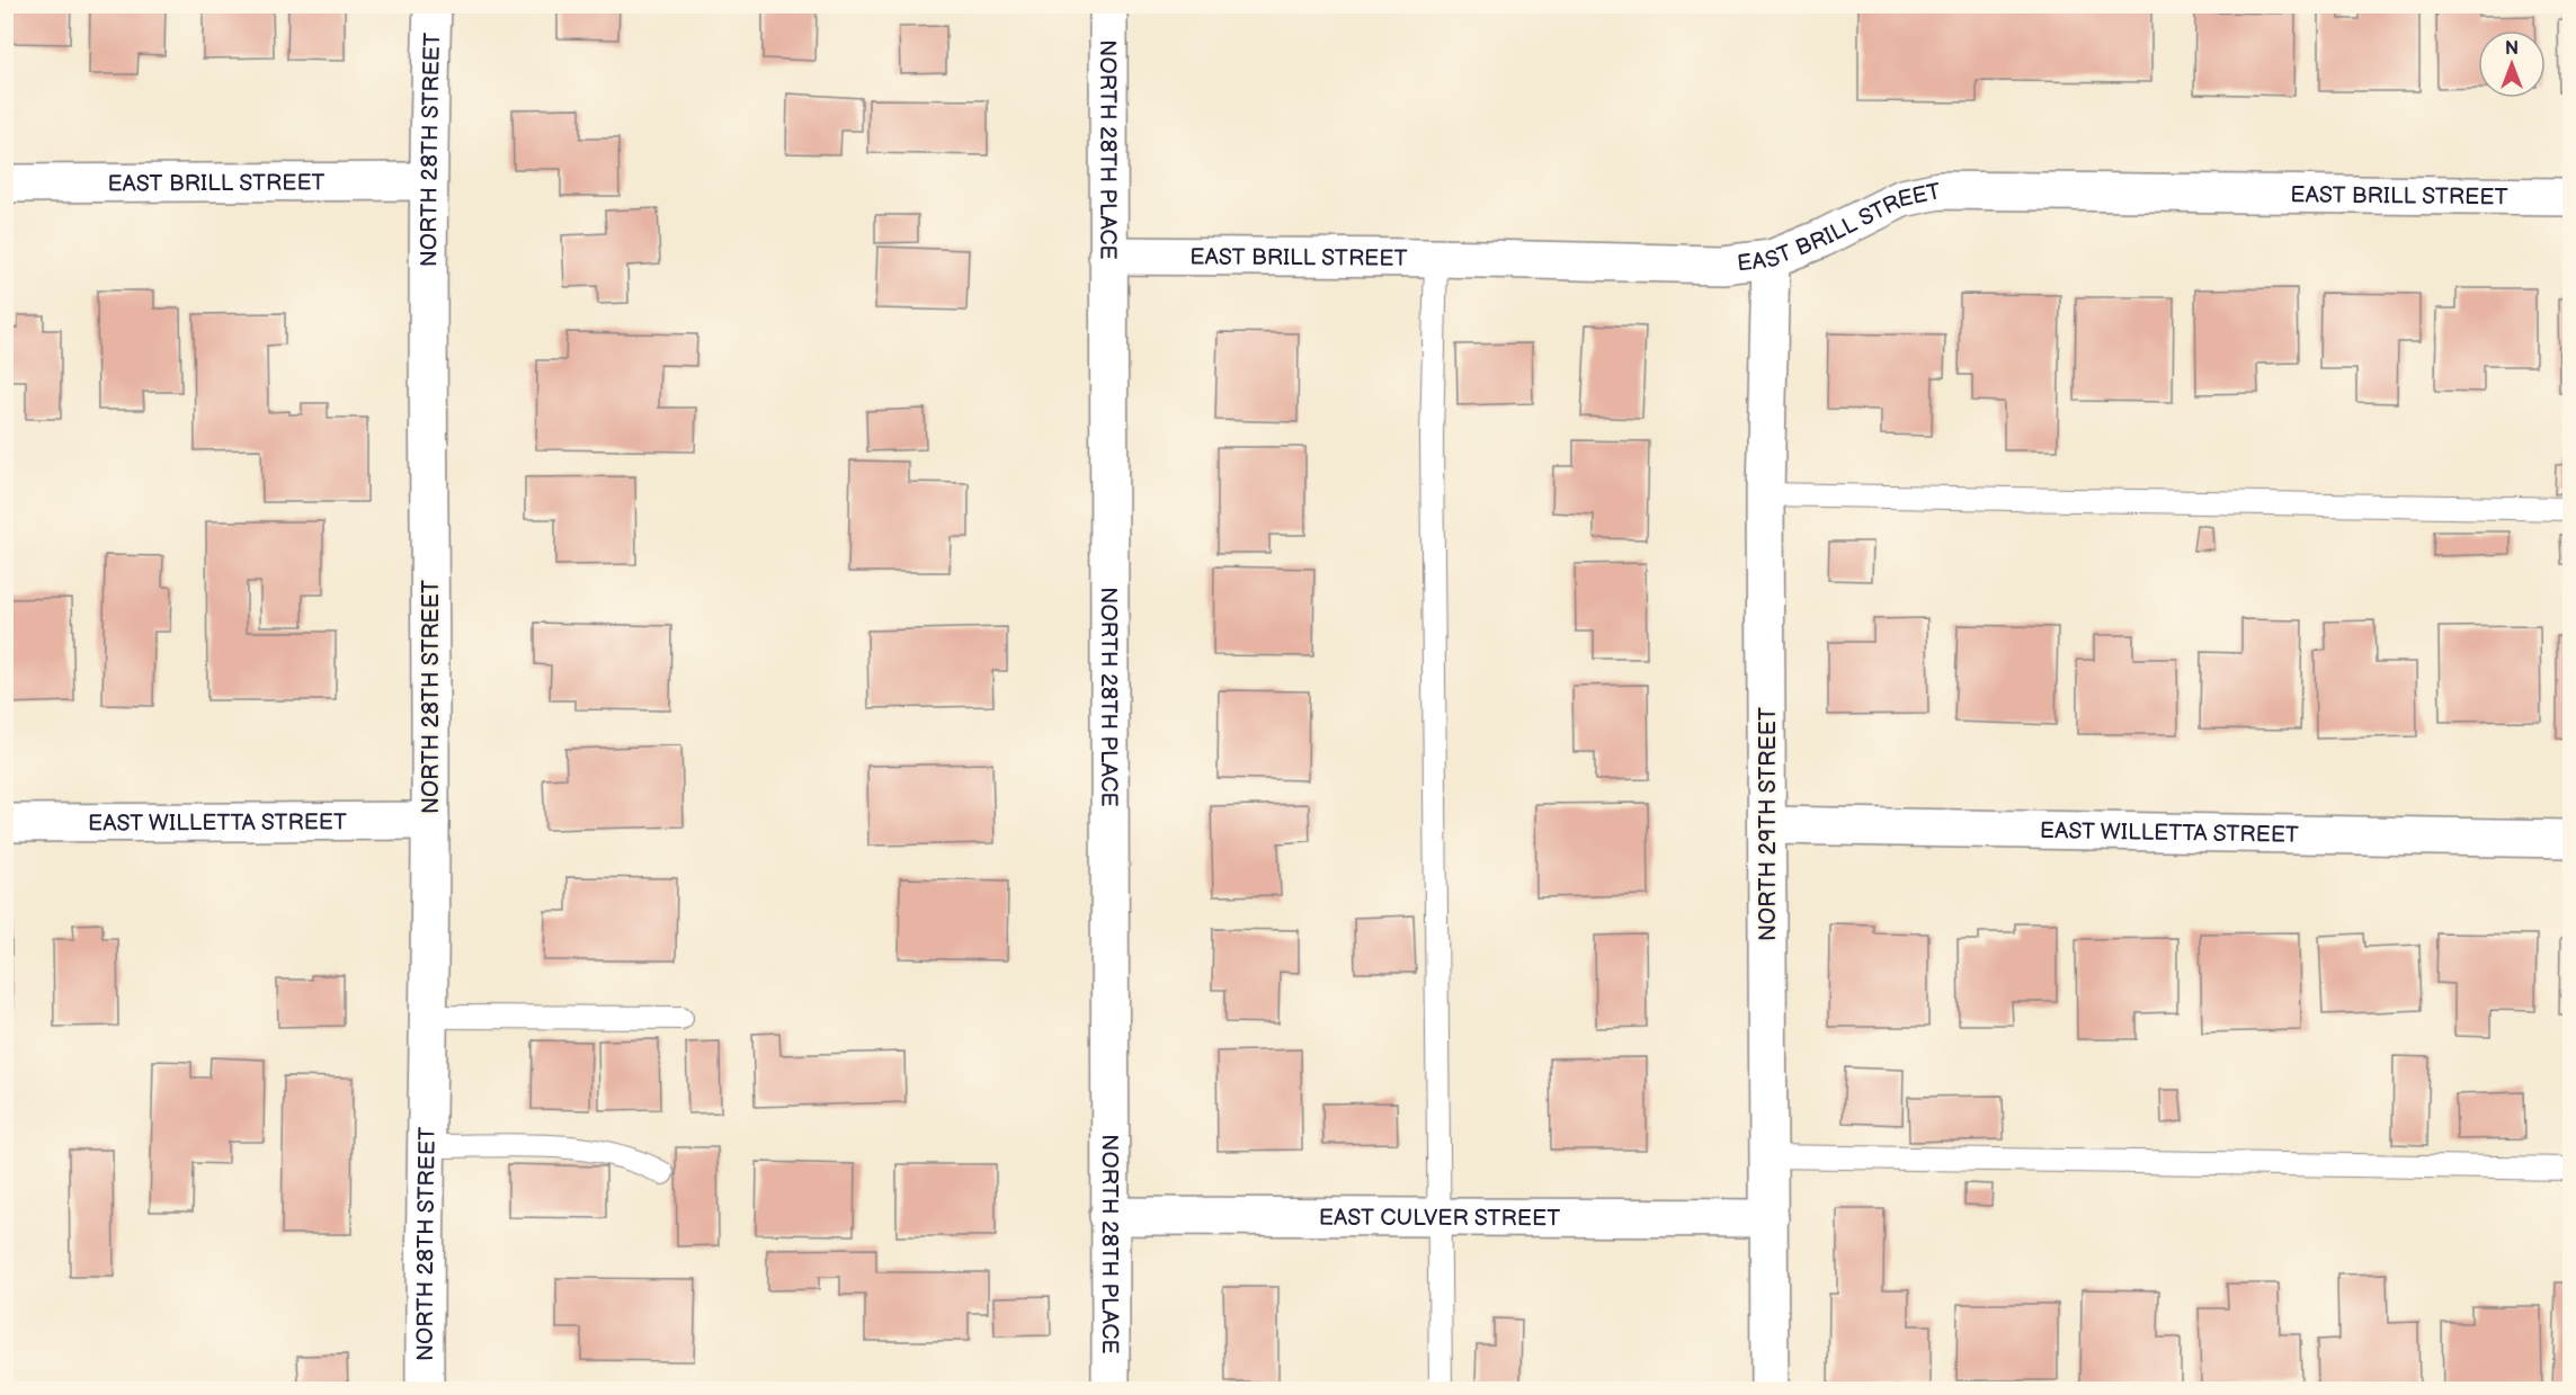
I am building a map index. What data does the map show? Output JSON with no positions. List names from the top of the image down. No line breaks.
{"streets":{"street":["NORTH 28TH STREET","NORTH 28TH PLACE","EAST BRILL STREET","EAST WILLETTA STREET","NORTH 29TH STREET","EAST CULVER STREET"]},"crossings":[["NORTH 28TH STREET","EAST BRILL STREET"],["NORTH 28TH STREET","EAST WILLETTA STREET"],["NORTH 28TH PLACE","EAST BRILL STREET"],["NORTH 28TH PLACE","EAST CULVER STREET"],["EAST BRILL STREET","NORTH 29TH STREET"],["EAST WILLETTA STREET","NORTH 29TH STREET"],["NORTH 29TH STREET","EAST CULVER STREET"]],"north":"top"}
